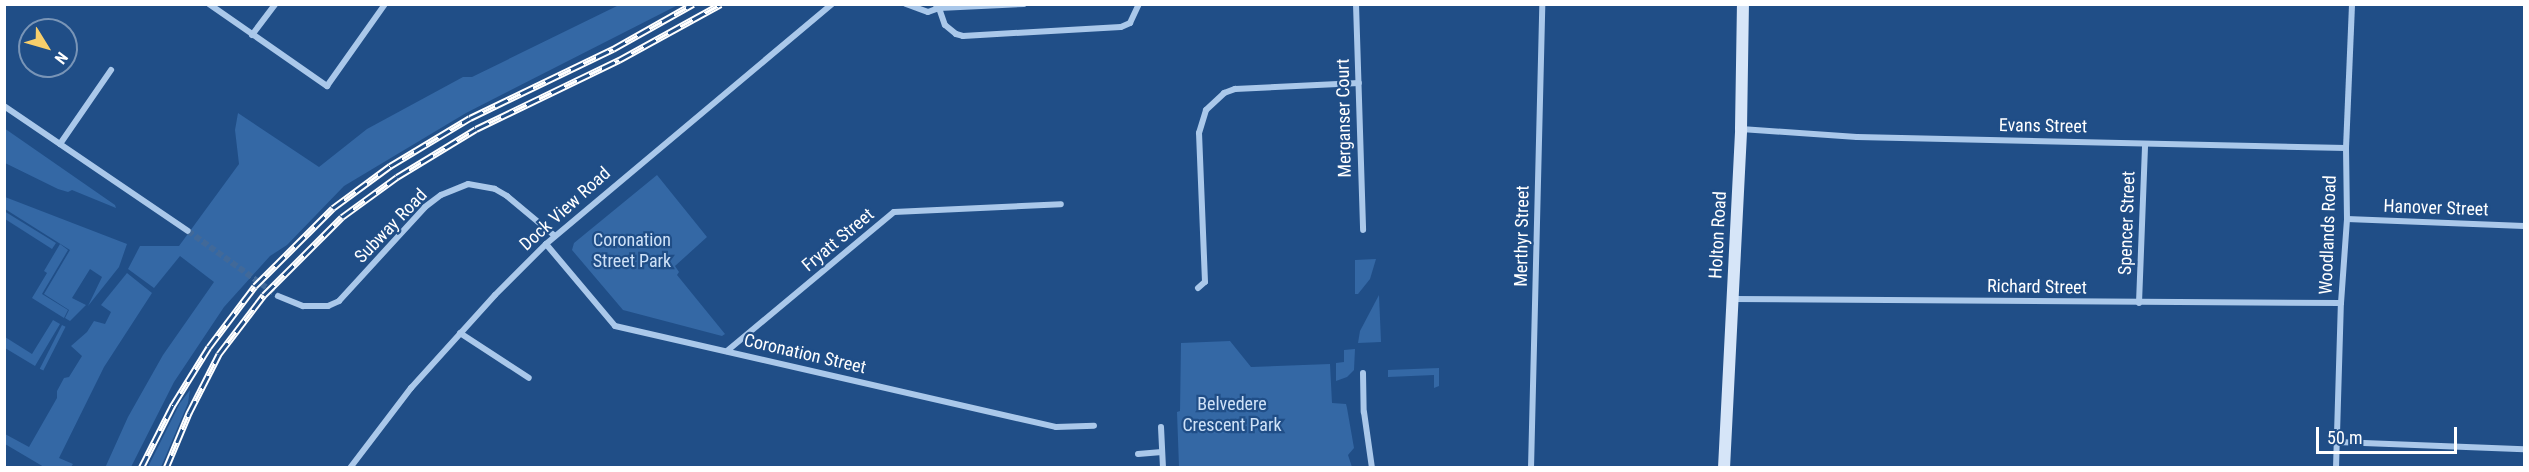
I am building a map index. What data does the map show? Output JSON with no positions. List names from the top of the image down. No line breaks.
{"streets":{"main road":["Holton Road"],"street":["Merganser Court","Evans Street","Hanover Street","Dock View Road","Spencer Street","Subway Road","Woodlands Road","Merthyr Street","Fryatt Street","Richard Street","Coronation Street"]},"crossings":[["Evans Street","Spencer Street"],["Evans Street","Holton Road"],["Evans Street","Woodlands Road"],["Hanover Street","Woodlands Road"],["Dock View Road","Subway Road"],["Dock View Road","Coronation Street"],["Spencer Street","Richard Street"],["Holton Road","Richard Street"],["Woodlands Road","Richard Street"],["Fryatt Street","Coronation Street"]],"parks":["Coronation Street Park","Belvedere Crescent Park"],"scale_bar":"50 m","north":"bottom right"}
